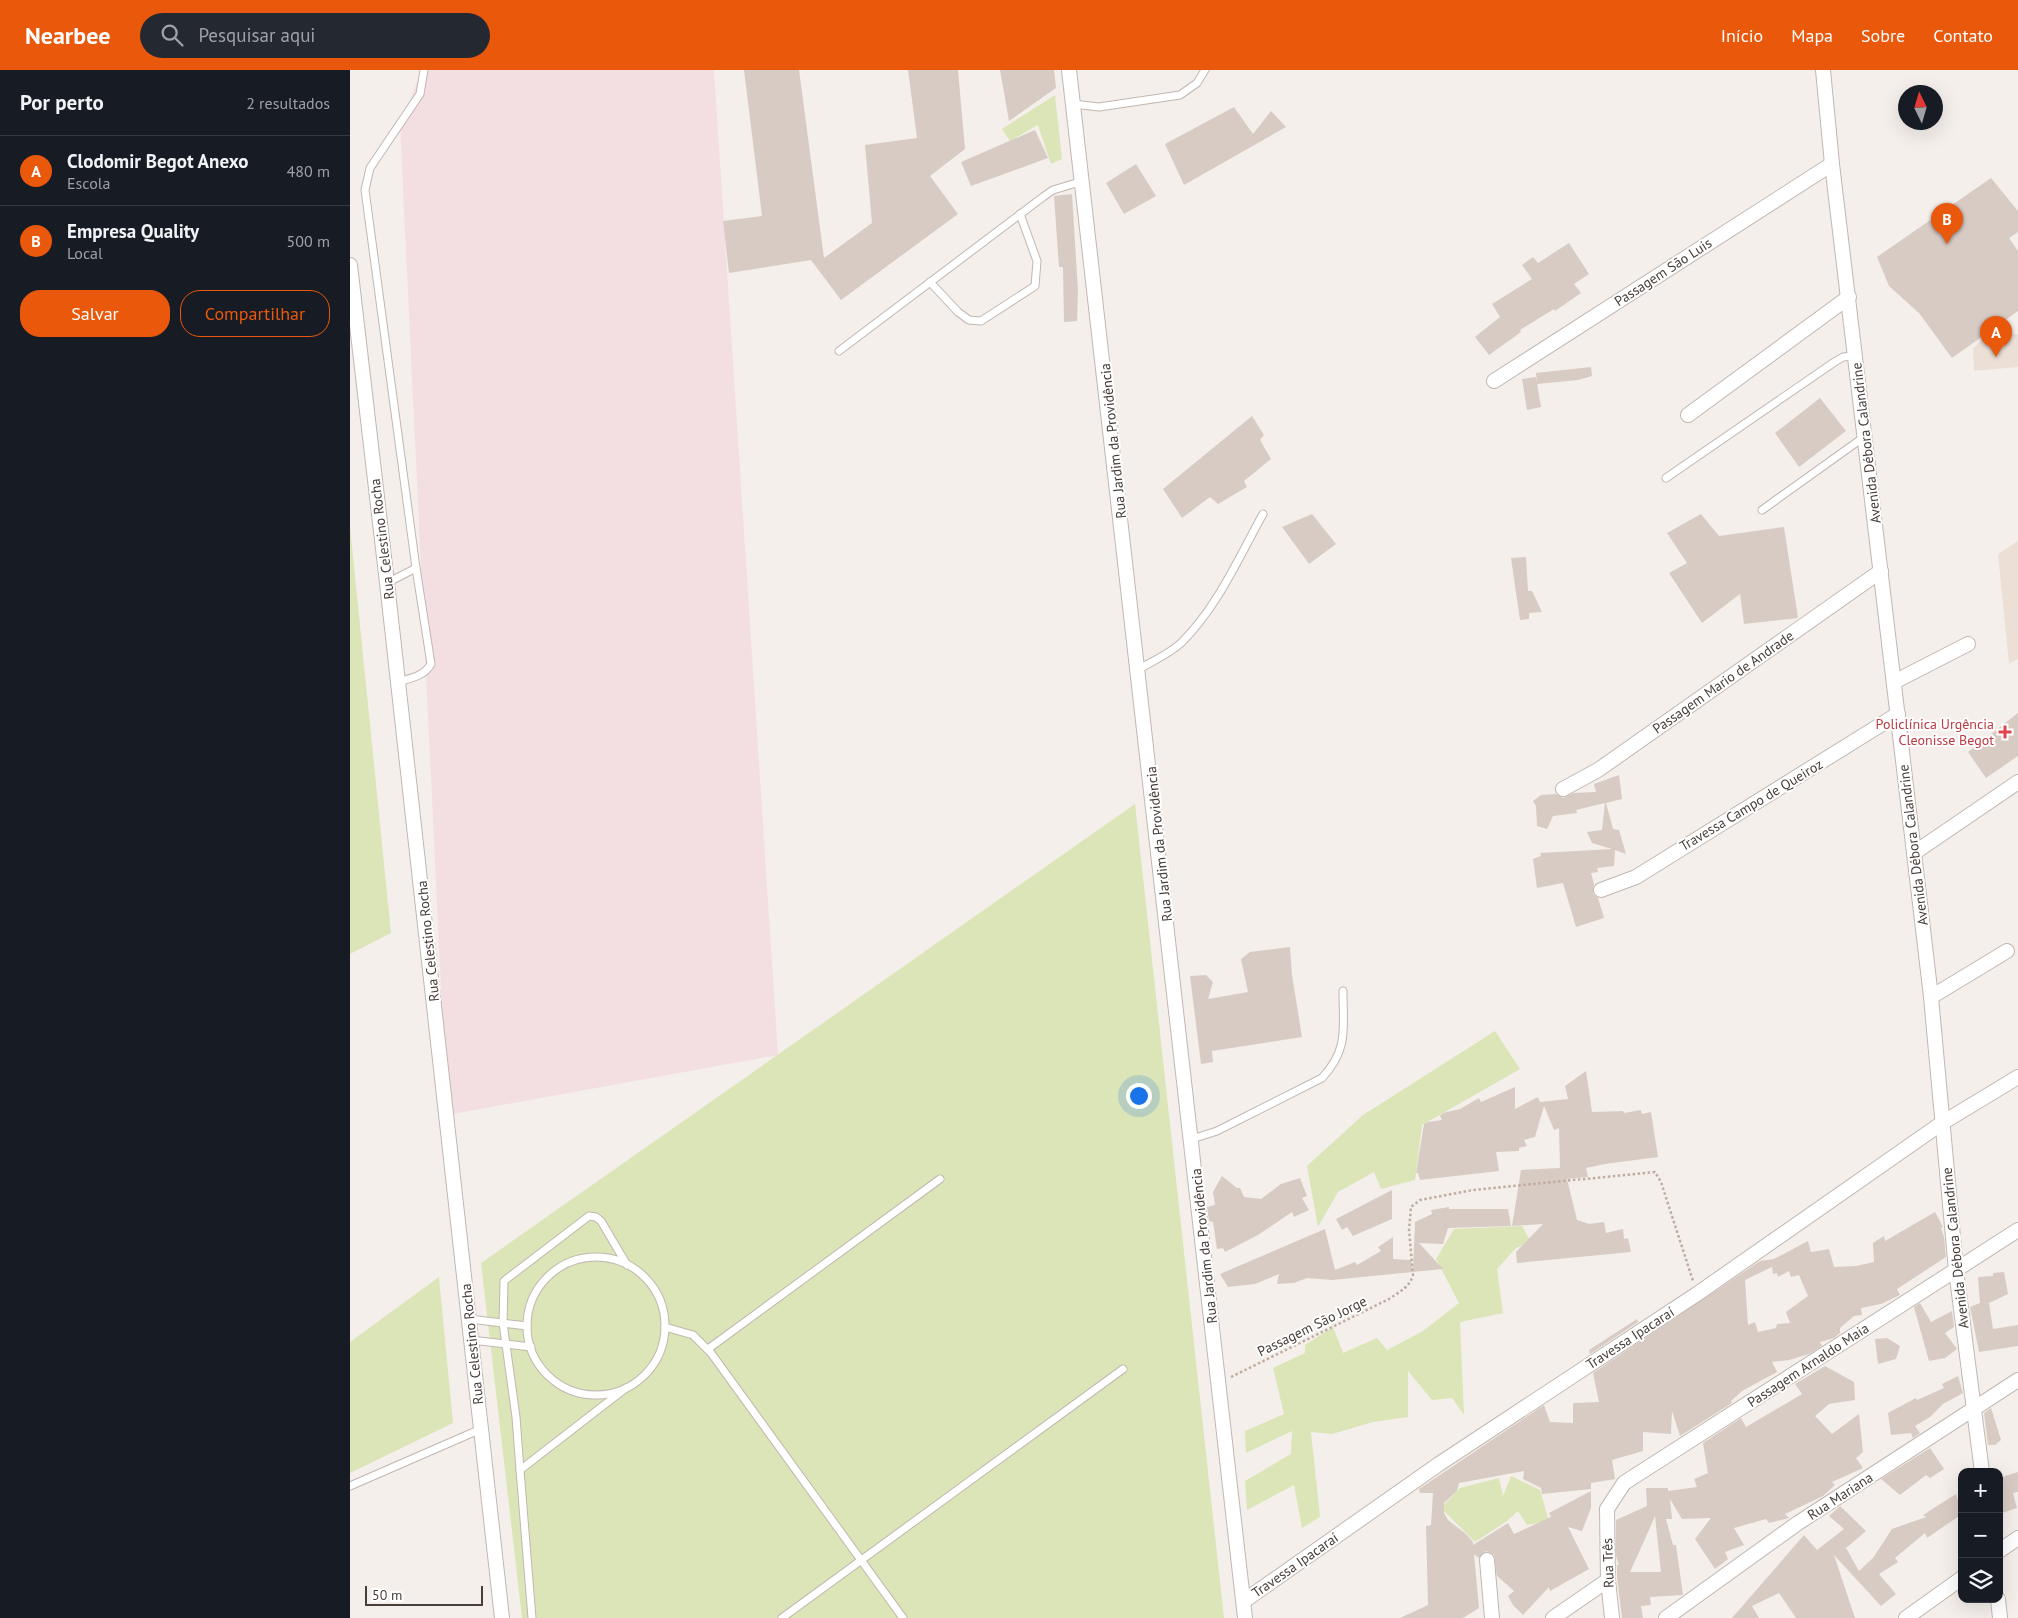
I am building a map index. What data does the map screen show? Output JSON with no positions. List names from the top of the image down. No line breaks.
{"streets":{"street":["Passagem São Luis","Rua Jardim da Providência","Avenida Débora Calandrine","Rua Celestino Rocha","Passagem Mario de Andrade","Travessa Campo de Queiroz","Travessa Ipacaraí","Passagem Arnaldo Maia","Rua Mariana","Rua Três"],"path":["Passagem São Jorge"]},"crossings":[["Passagem São Luis","Avenida Débora Calandrine"],["Rua Jardim da Providência","Passagem São Jorge"],["Rua Jardim da Providência","Travessa Ipacaraí"],["Avenida Débora Calandrine","Passagem Mario de Andrade"],["Avenida Débora Calandrine","Travessa Campo de Queiroz"],["Avenida Débora Calandrine","Travessa Ipacaraí"],["Avenida Débora Calandrine","Passagem Arnaldo Maia"],["Avenida Débora Calandrine","Rua Mariana"],["Passagem São Jorge","Travessa Ipacaraí"],["Passagem Arnaldo Maia","Rua Três"]],"places":{"health":["Policlínica Urgência Cleonisse Begot"]},"scale_bar":"50 m","north":"top","page":{"header":"Nearbee","search":"Pesquisar aqui","nav":["Início","Mapa","Sobre","Contato"],"heading":["Por perto","2 resultados"],"list":[{"mark":"A","name":"Clodomir Begot Anexo","note":"Escola","value":"480 m"},{"mark":"B","name":"Empresa Quality","note":"Local","value":"500 m"}],"pins":["B","A"],"buttons":["Salvar","Compartilhar"],"map_buttons":["+","−"],"scale":"50 m"}}
